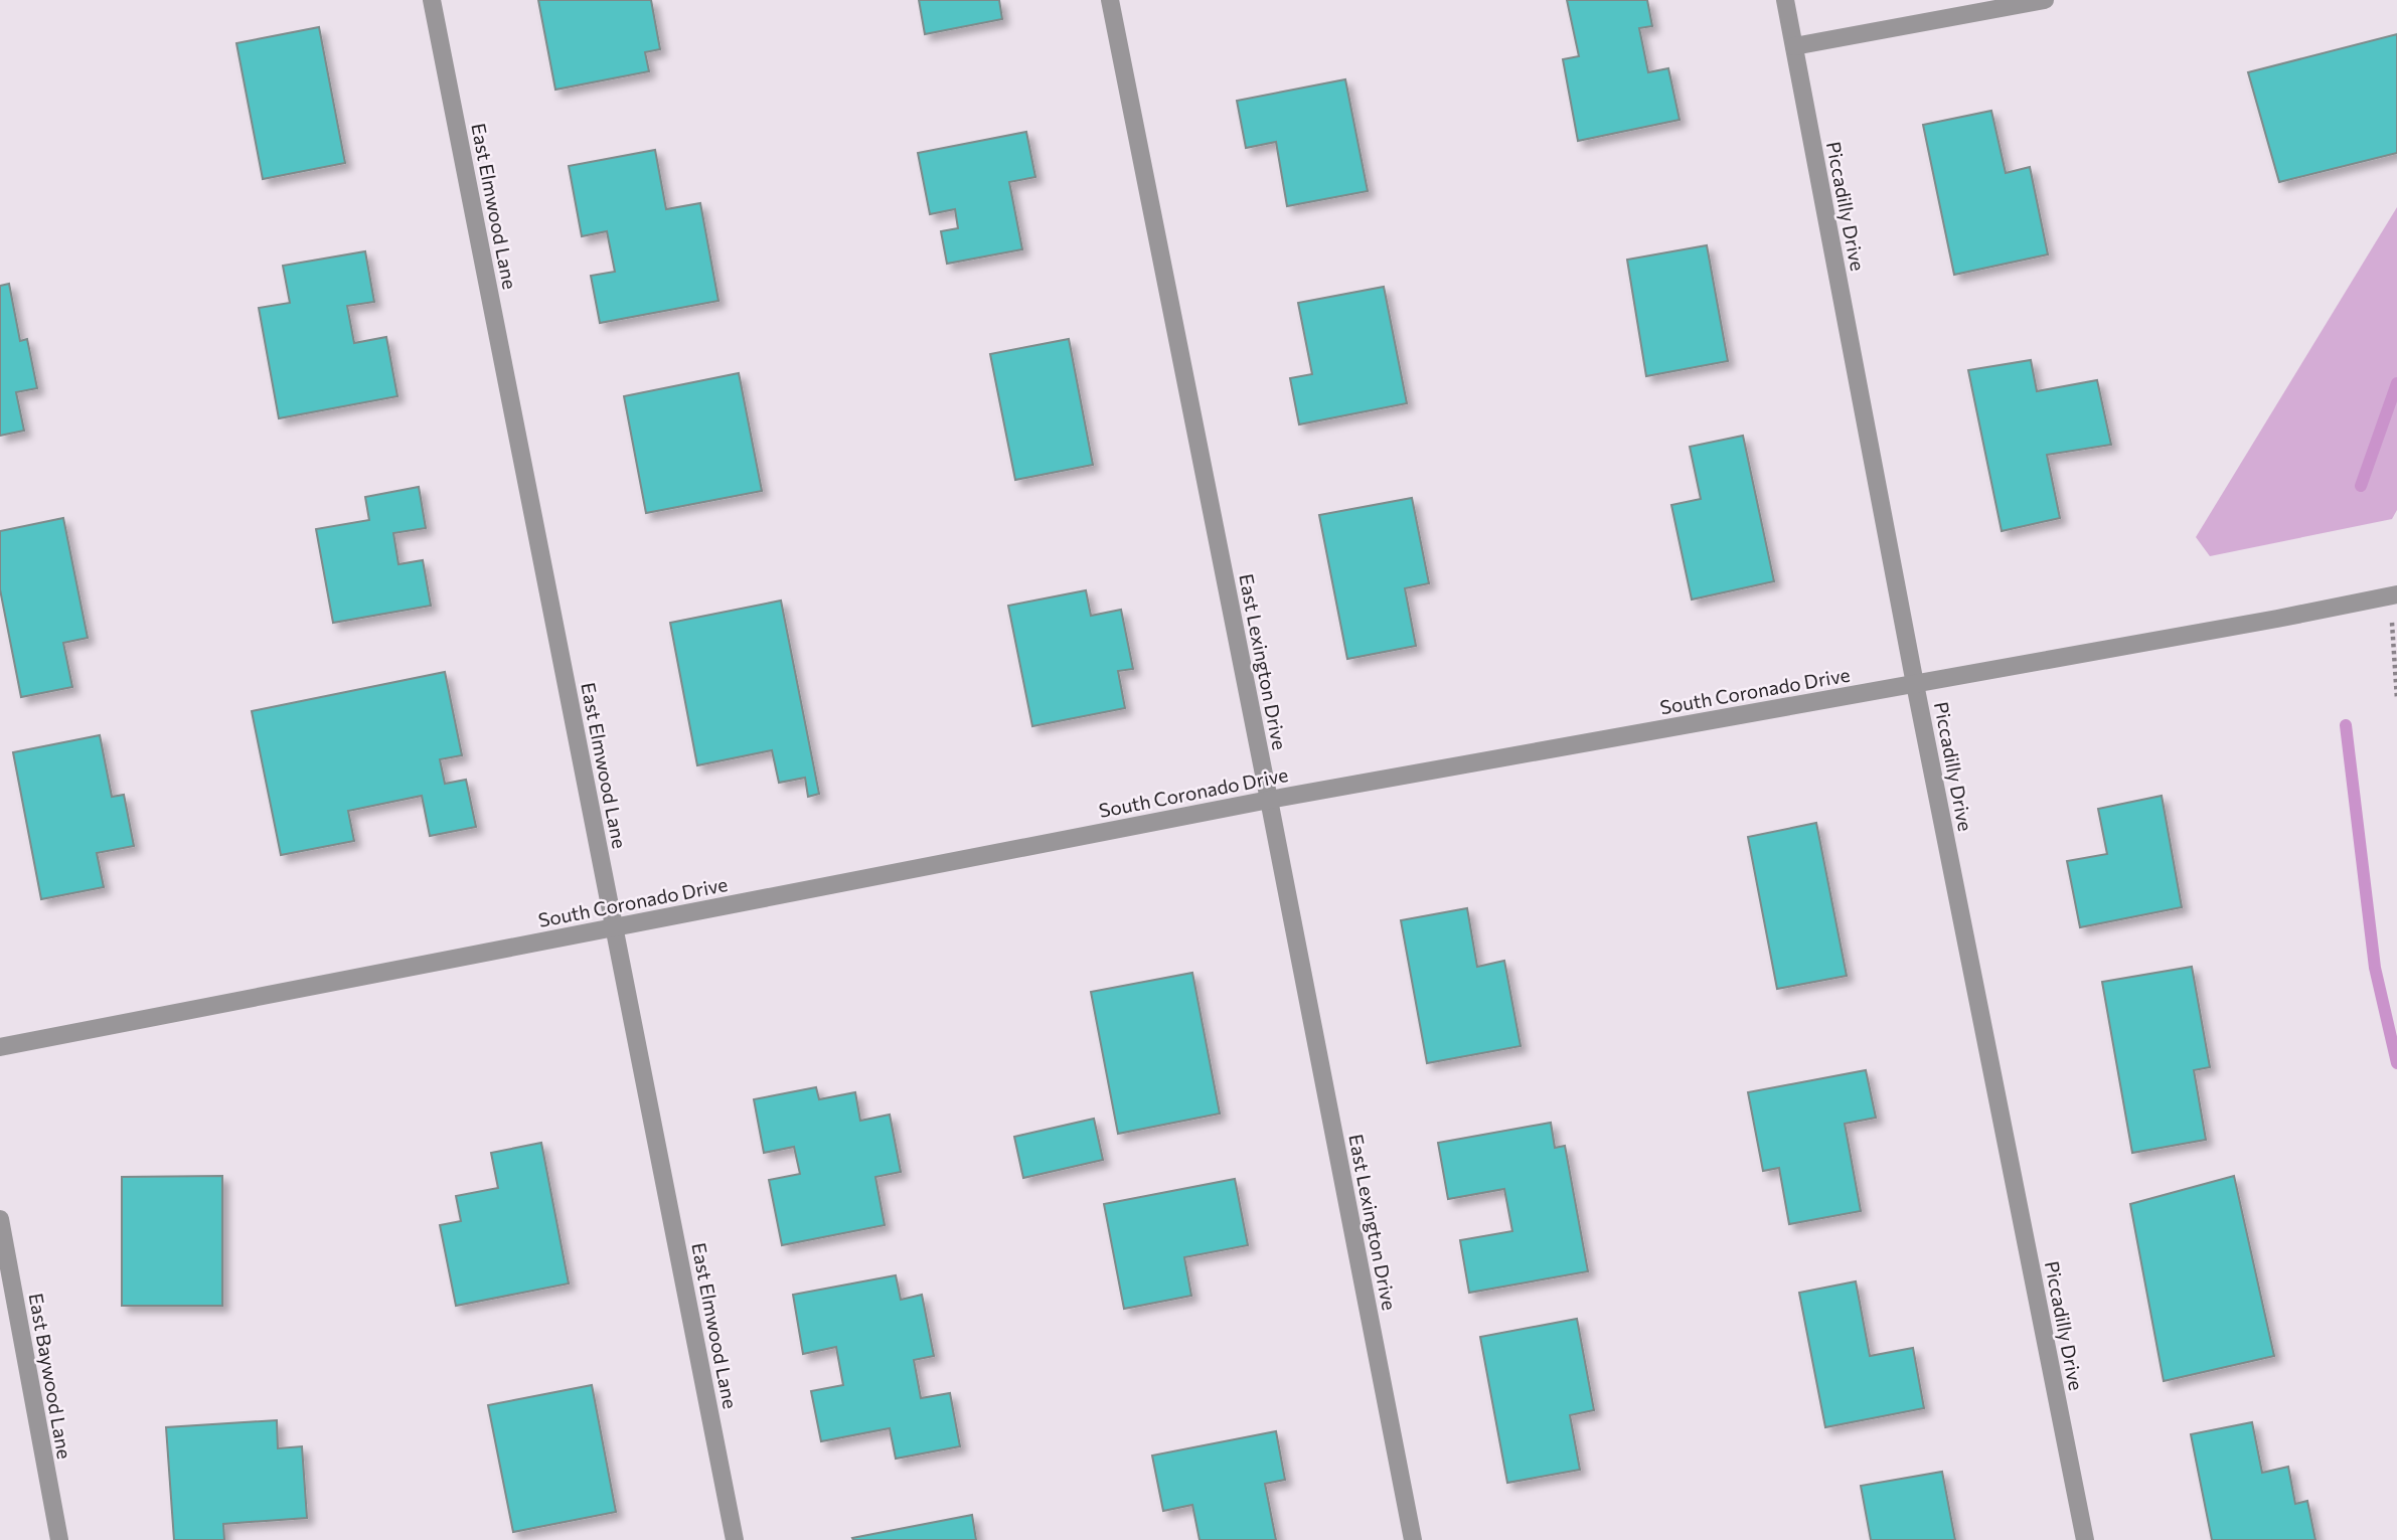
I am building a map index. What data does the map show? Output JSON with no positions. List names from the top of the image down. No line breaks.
{"streets":{"street":["East Elmwood Lane","Piccadilly Drive","East Lexington Drive","South Coronado Drive","East Baywood Lane"]},"crossings":[["East Elmwood Lane","South Coronado Drive"],["Piccadilly Drive","South Coronado Drive"],["East Lexington Drive","South Coronado Drive"]]}
